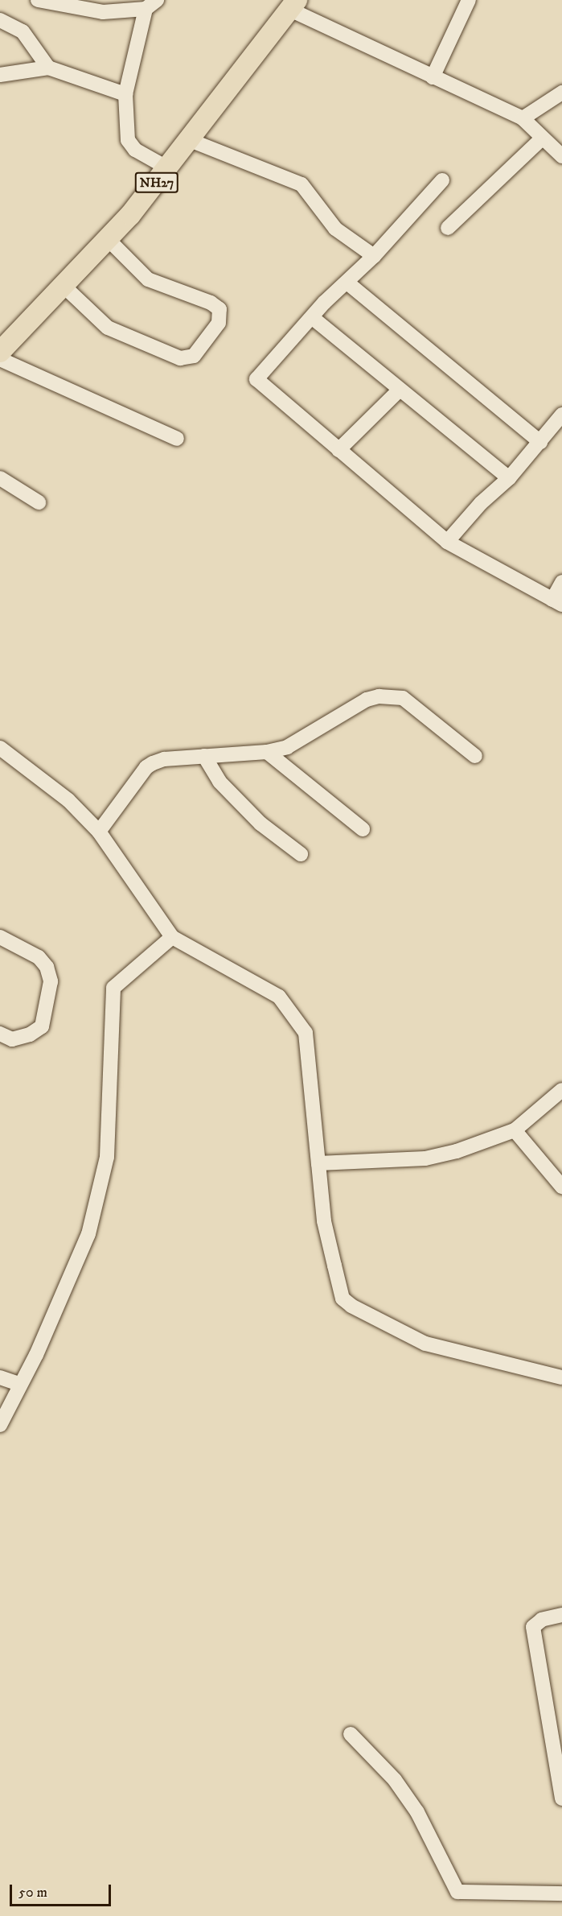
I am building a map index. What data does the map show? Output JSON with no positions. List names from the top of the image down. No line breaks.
{"streets":{"highway":["NH27"]},"scale_bar":"50 m"}
